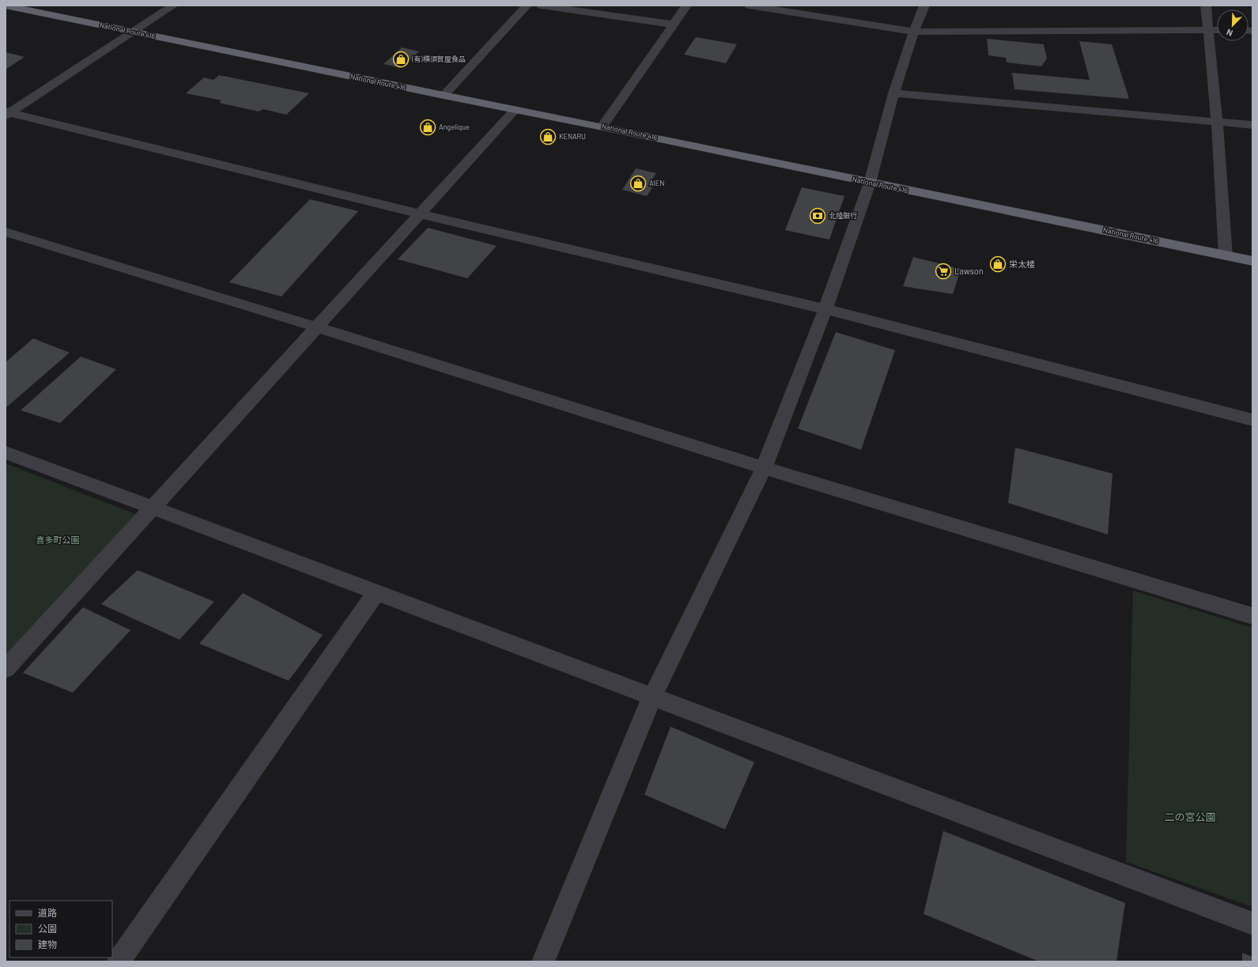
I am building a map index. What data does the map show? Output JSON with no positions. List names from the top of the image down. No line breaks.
{"streets":{"highway":["National Route 416"]},"parks":["喜多町公園","二の宮公園"],"places":{"shop":["(有)横須賀屋食品","Angelique","KENARU","AIEN","栄太楼"],"bank":["北陸銀行"],"supermarket":["Lawson"]},"legend":["道路","公園","建物"],"north":"bottom left"}
